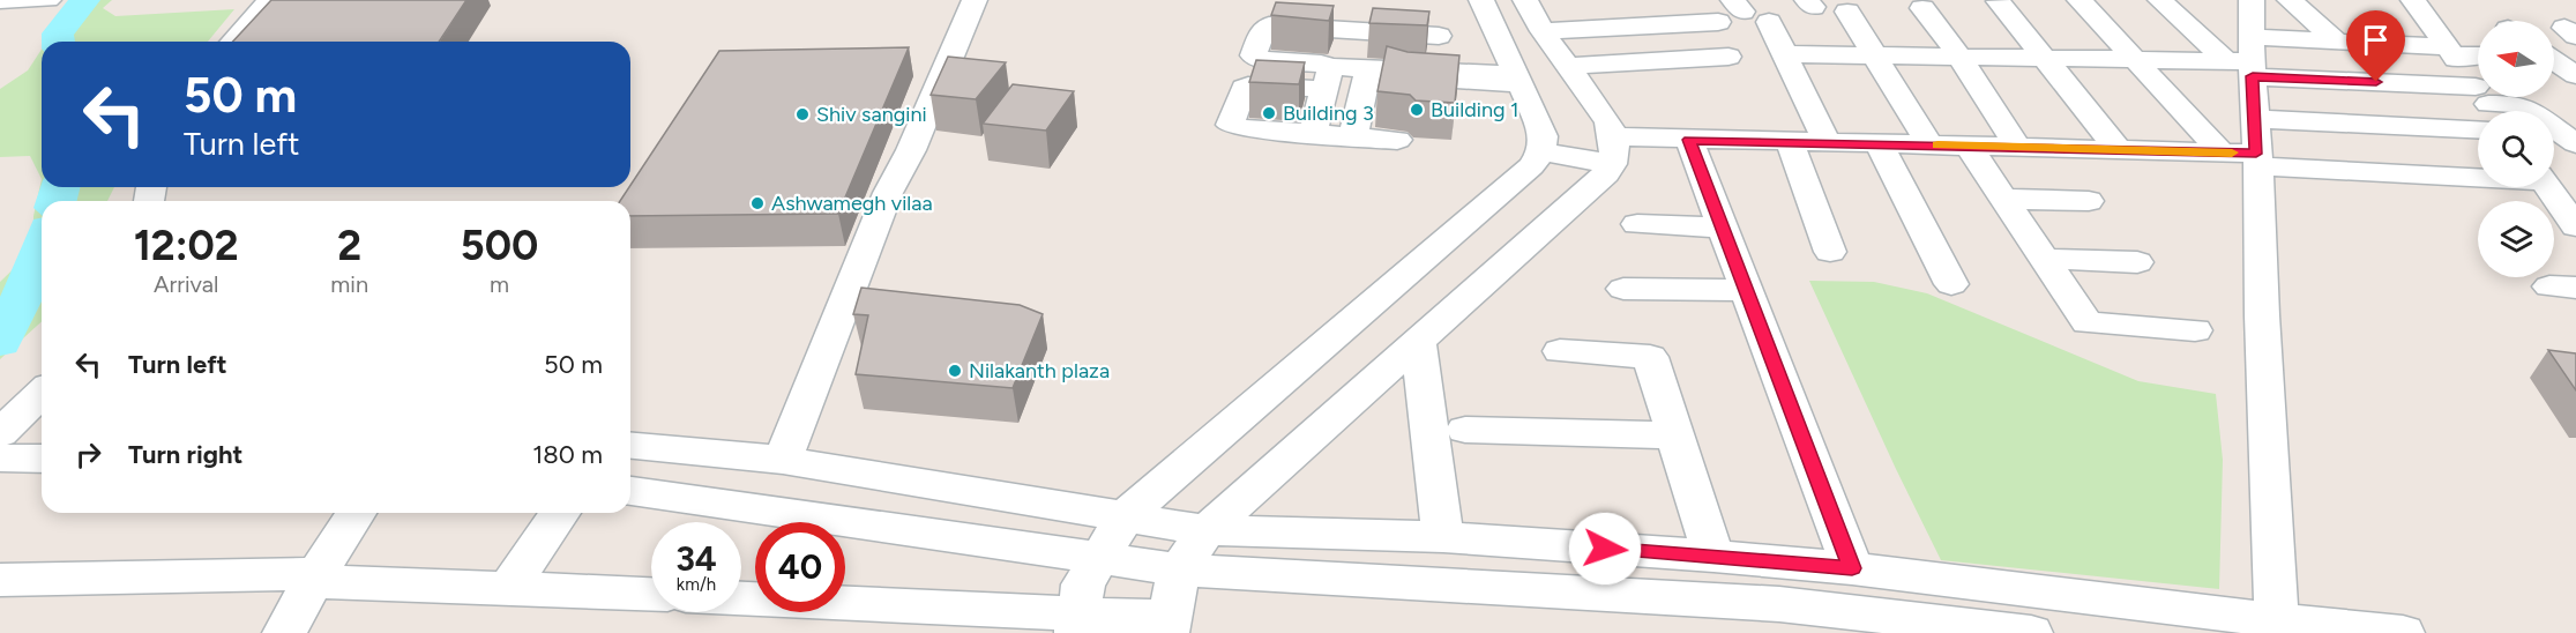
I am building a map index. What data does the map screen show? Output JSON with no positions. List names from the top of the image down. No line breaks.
{"places":["Building 1","Building 3","Shiv sangini","Ashwamegh vilaa","Nilakanth plaza"],"north":"left","page":{"turn":["50 m","Turn left"],"eta":["12:02","Arrival","2","min","500","m"],"list":[{"name":"Turn left","value":"50 m"},{"name":"Turn right","value":"180 m"}],"speed":"34 km/h","limit":"40"}}
